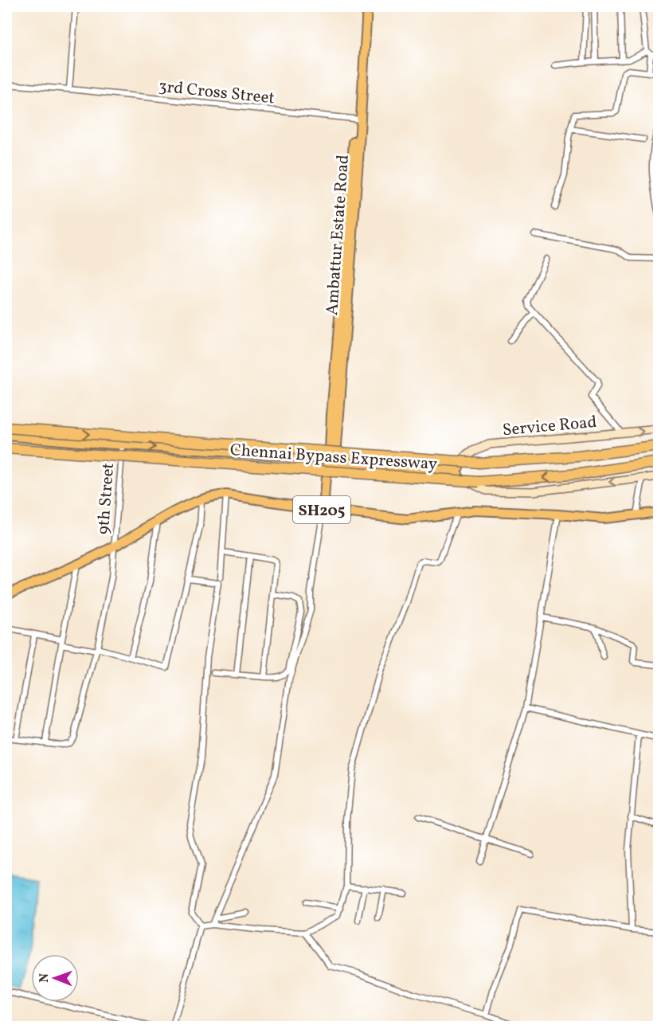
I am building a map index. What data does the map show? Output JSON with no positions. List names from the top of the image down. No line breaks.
{"streets":{"highway":["Chennai Bypass Expressway"],"main road":["Ambattur Estate Road","SH205"],"street":["3rd Cross Street","Service Road","9th Street"]},"crossings":[["3rd Cross Street","Ambattur Estate Road"],["Ambattur Estate Road","SH205"],["9th Street","SH205"]],"north":"left"}
